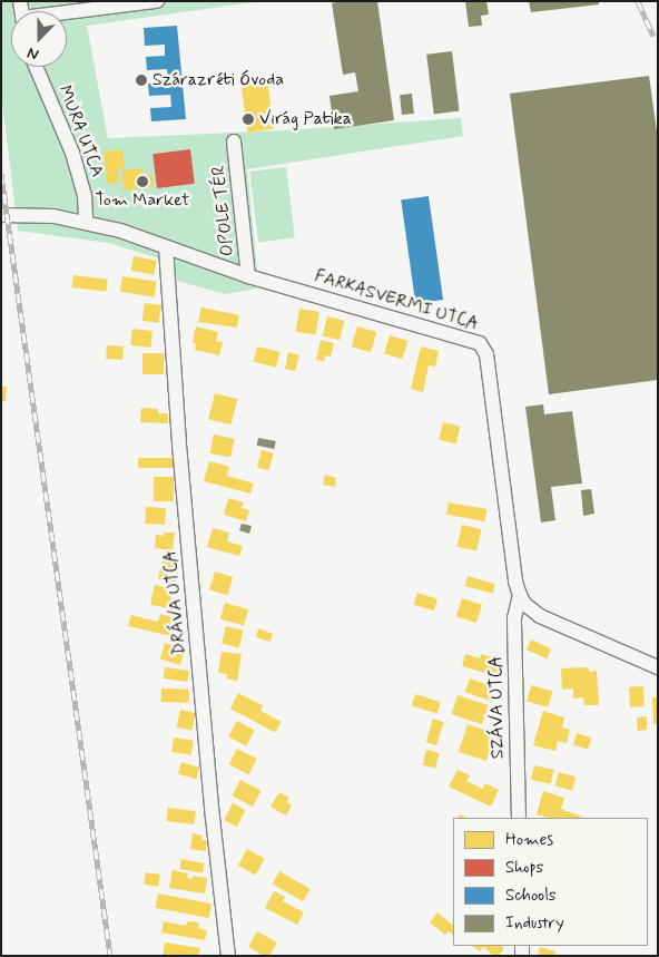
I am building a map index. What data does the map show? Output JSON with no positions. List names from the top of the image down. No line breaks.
{"streets":{"street":["MURA UTCA","OPOLE TÉR","FARKASVERMI UTCA","DRÁVA UTCA","SZÁVA UTCA"]},"crossings":[["MURA UTCA","FARKASVERMI UTCA"],["OPOLE TÉR","FARKASVERMI UTCA"],["FARKASVERMI UTCA","DRÁVA UTCA"],["FARKASVERMI UTCA","SZÁVA UTCA"]],"places":["Szárazréti Óvoda","Virág Patika","Tom Market"],"legend":["Homes","Shops","Schools","Industry"],"north":"bottom"}
